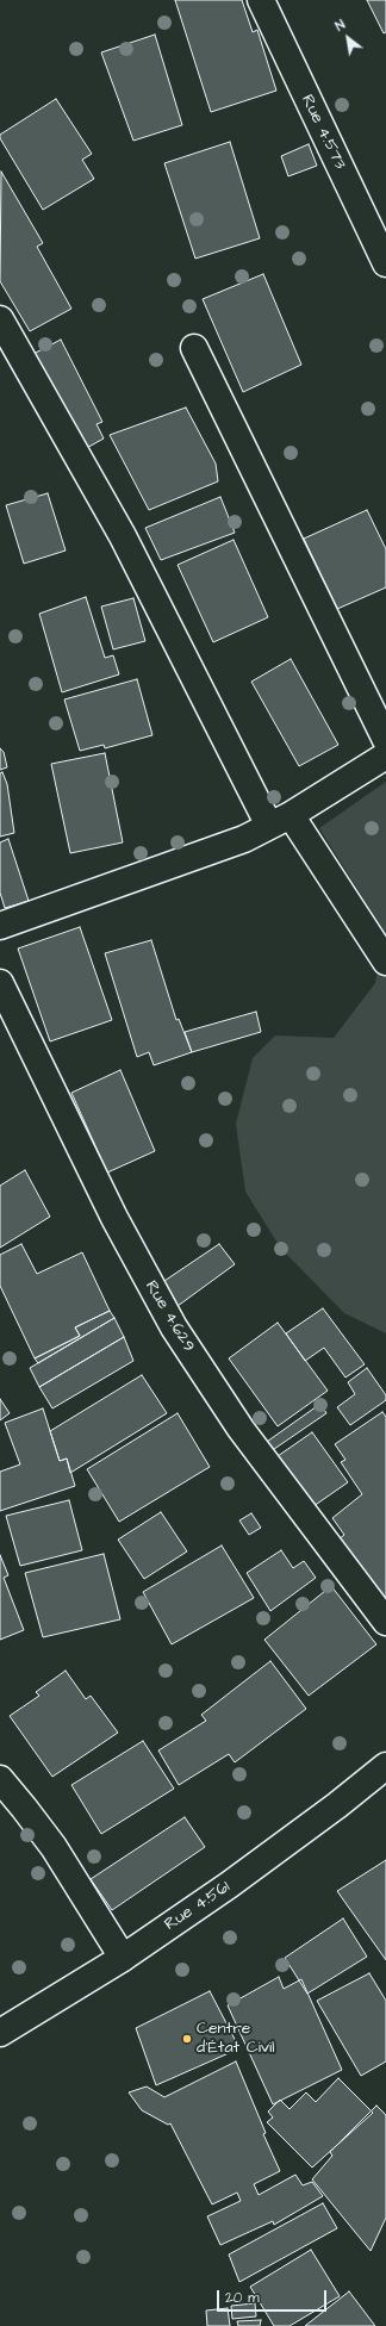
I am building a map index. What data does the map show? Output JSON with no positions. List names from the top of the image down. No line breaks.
{"streets":{"street":["Rue 4.573","Rue 4.629","Rue 4.561"]},"places":["Centre d'État Civil"],"scale_bar":"20 m","north":"top left"}
